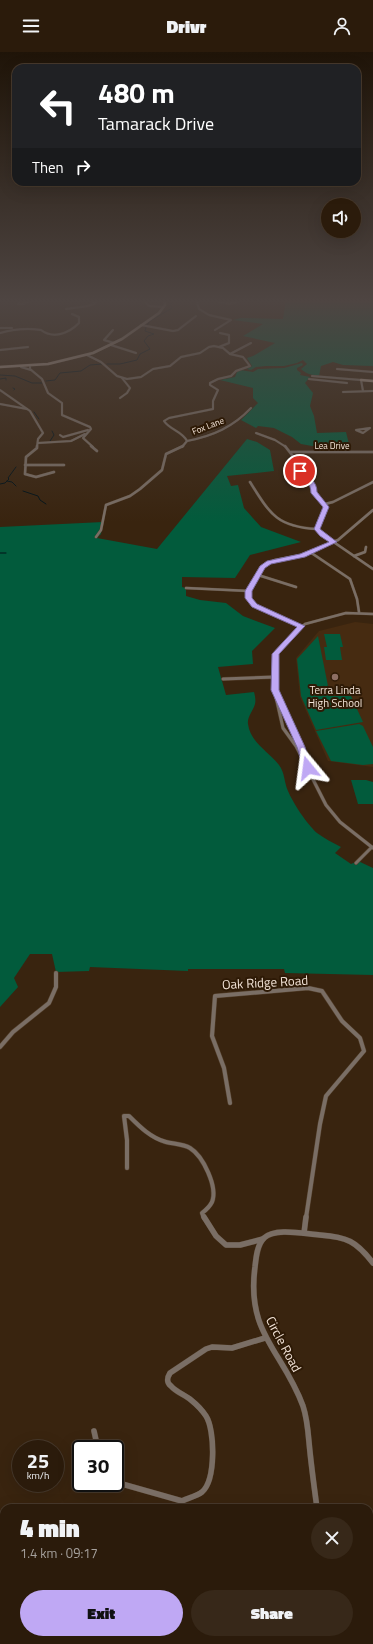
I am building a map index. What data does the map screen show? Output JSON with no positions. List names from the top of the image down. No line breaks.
{"streets":{"street":["Fox Lane","Lea Drive","Oak Ridge Road","Circle Road"]},"places":["Terra Linda High School"],"page":{"header":"Drivr","turn":["480 m","Tamarack Drive"],"then":"Then","speed":"25 km/h","limit":"30","heading":["4 min","1.4 km · 09:17"],"buttons":["Exit","Share"]}}
